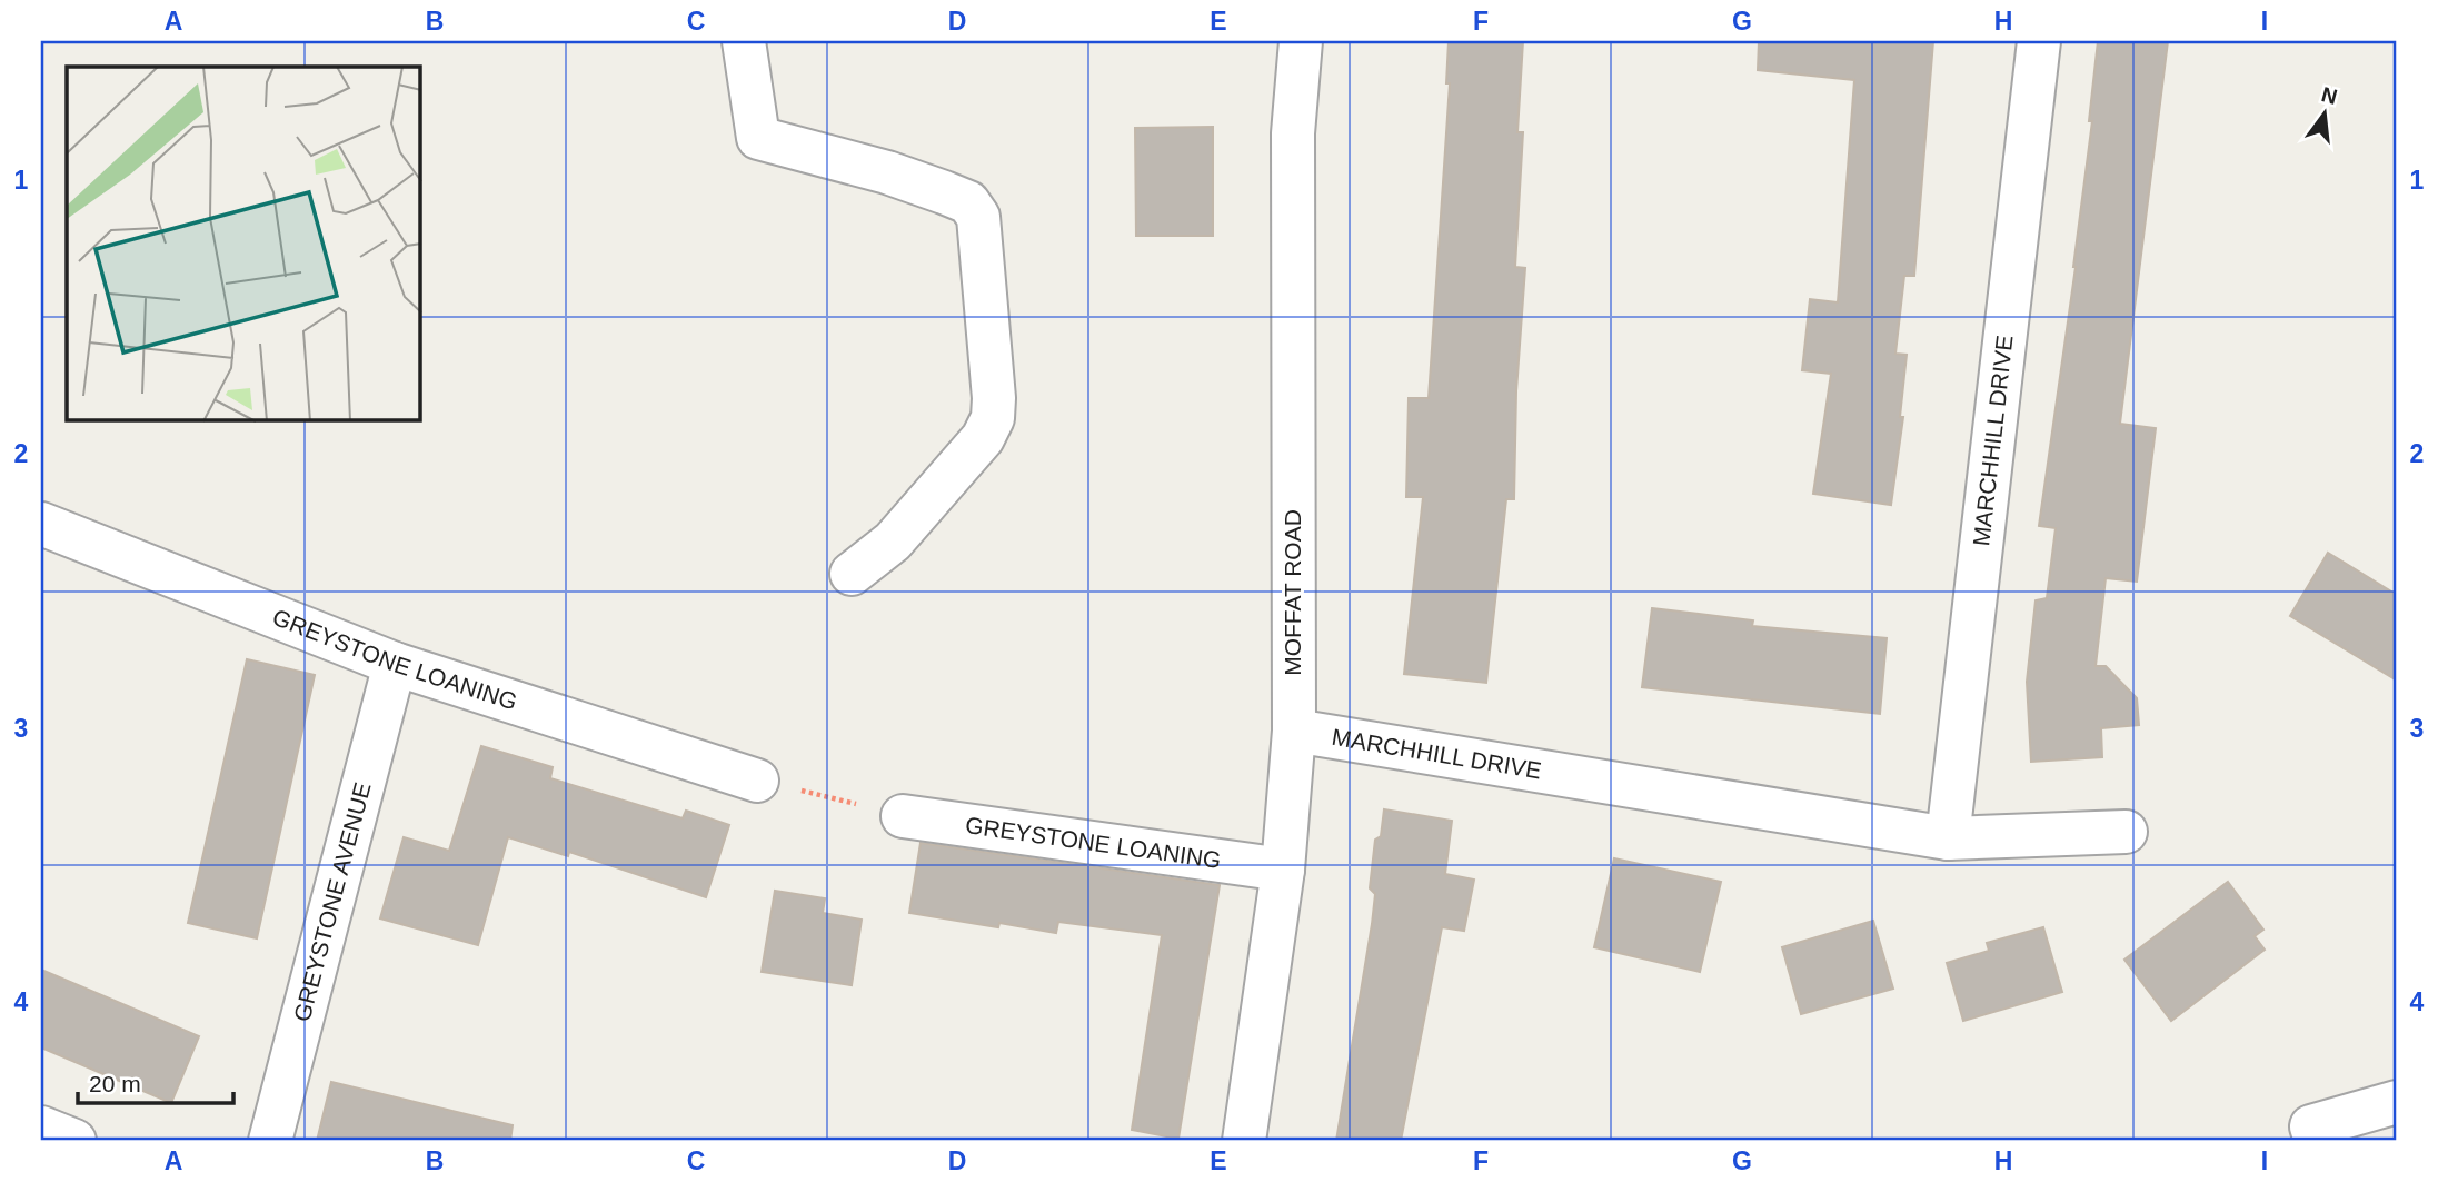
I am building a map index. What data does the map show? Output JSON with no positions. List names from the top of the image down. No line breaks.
{"streets":{"street":["MARCHHILL DRIVE","MOFFAT ROAD","GREYSTONE LOANING","GREYSTONE AVENUE"]},"crossings":[["MARCHHILL DRIVE","MOFFAT ROAD"],["MOFFAT ROAD","GREYSTONE LOANING"],["GREYSTONE LOANING","GREYSTONE AVENUE"]],"scale_bar":"20 m","north":"top","grid":{"columns":["A","B","C","D","E","F","G","H","I"],"rows":["1","2","3","4"]}}
